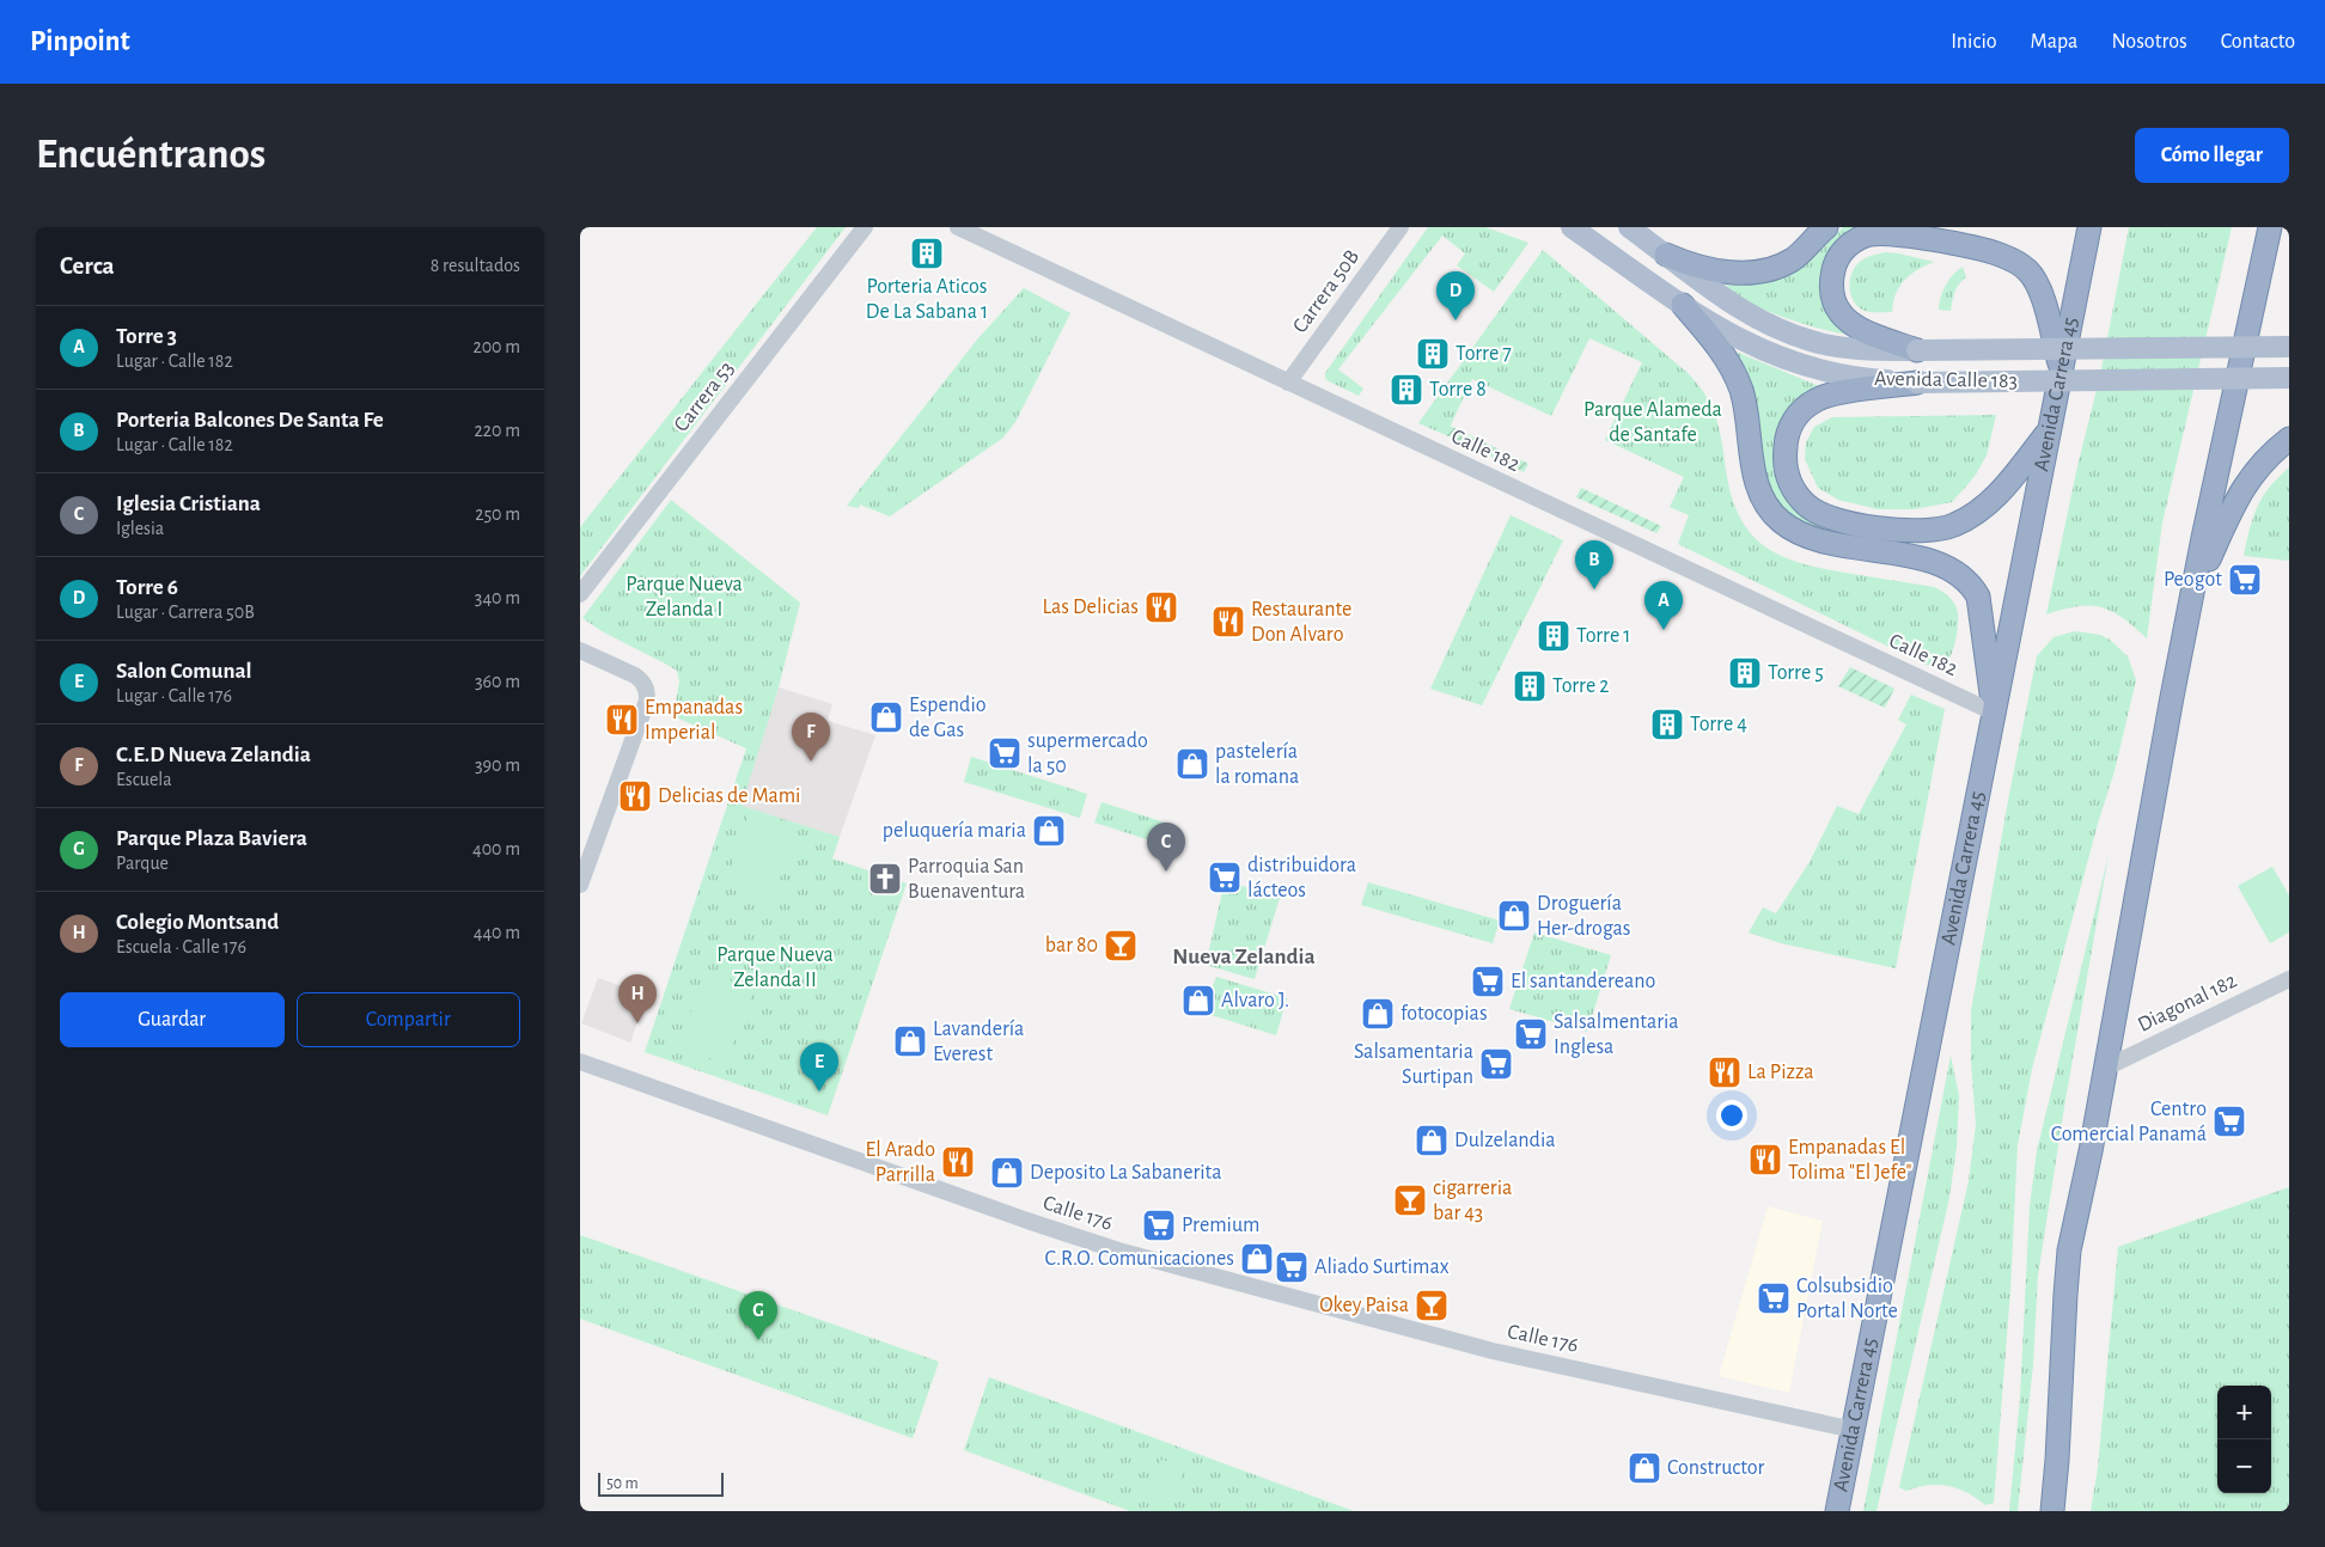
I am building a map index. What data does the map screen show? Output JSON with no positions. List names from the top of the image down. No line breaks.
{"streets":{"highway":["Avenida Carrera 45"],"main road":["Avenida Calle 183"],"street":["Carrera 50B","Carrera 53","Calle 182","Diagonal 182","Calle 176"]},"crossings":[["Carrera 50B","Calle 182"],["Avenida Carrera 45","Calle 182"],["Avenida Carrera 45","Calle 176"]],"districts":["Nueva Zelandia"],"parks":["Parque Alameda de Santafe","Parque Nueva Zelanda I","Parque Nueva Zelanda II"],"places":{"building":["Porteria Aticos De La Sabana 1","Torre 7","Torre 8","Torre 1","Torre 5","Torre 2","Torre 4"],"supermarket":["Peogot","supermercado la 50","distribuidora lácteos","El santandereano","Salsalmentaria Inglesa","Salsamentaria Surtipan","Centro Comercial Panamá","Premium","Aliado Surtimax","Colsubsidio Portal Norte"],"restaurant":["Las Delicias","Restaurante Don Alvaro","Empanadas Imperial","Delicias de Mami","La Pizza","Empanadas El Tolima \"El Jefe\"","El Arado Parrilla"],"shop":["Espendio de Gas","pastelería la romana","peluquería maria","Droguería Her-drogas","Alvaro J.","fotocopias","Lavandería Everest","Dulzelandia","Deposito La Sabanerita","C.R.O. Comunicaciones","Constructor"],"church":["Parroquia San Buenaventura"],"bar":["bar 80","cigarreria bar 43","Okey Paisa"]},"scale_bar":"50 m","page":{"header":"Pinpoint","nav":["Inicio","Mapa","Nosotros","Contacto"],"buttons":["Cómo llegar",["Guardar","Compartir"]],"title":"Encuéntranos","heading":["Cerca","8 resultados"],"pins":["D","B","A","F","C","H","E","G"],"list":[{"mark":"A","name":"Torre 3","note":"Lugar · Calle 182","value":"200 m"},{"mark":"B","name":"Porteria Balcones De Santa Fe","note":"Lugar · Calle 182","value":"220 m"},{"mark":"C","name":"Iglesia Cristiana","note":"Iglesia","value":"250 m"},{"mark":"D","name":"Torre 6","note":"Lugar · Carrera 50B","value":"340 m"},{"mark":"E","name":"Salon Comunal","note":"Lugar · Calle 176","value":"360 m"},{"mark":"F","name":"C.E.D Nueva Zelandia","note":"Escuela","value":"390 m"},{"mark":"G","name":"Parque Plaza Baviera","note":"Parque","value":"400 m"},{"mark":"H","name":"Colegio Montsand","note":"Escuela · Calle 176","value":"440 m"}],"map_buttons":["+","−"],"scale":"50 m"}}
